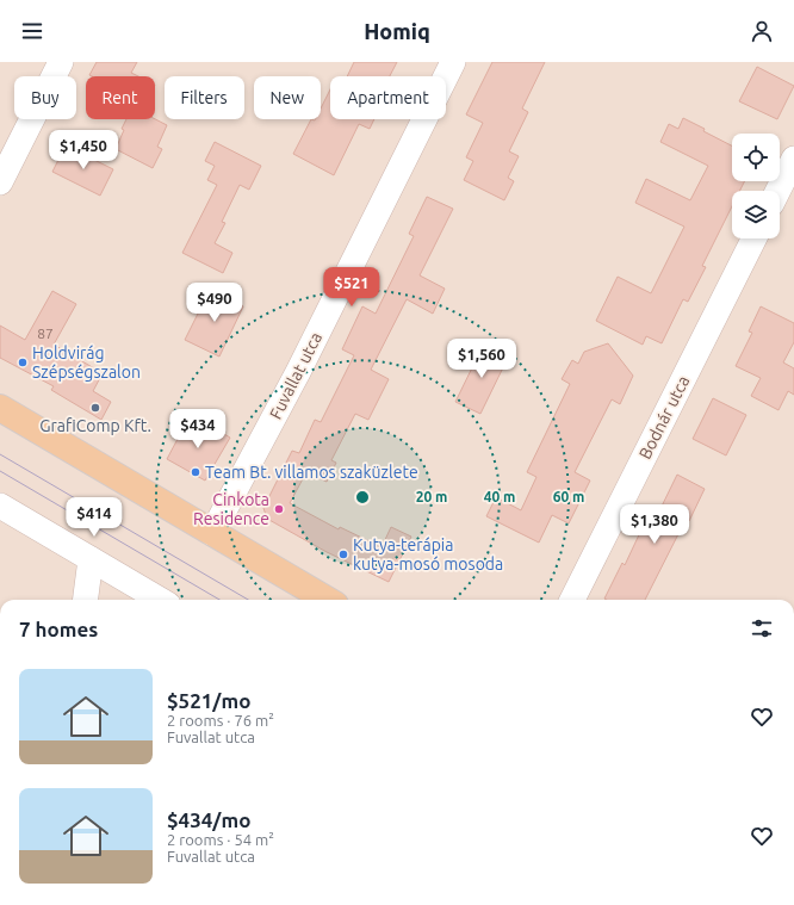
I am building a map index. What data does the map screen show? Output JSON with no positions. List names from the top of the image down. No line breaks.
{"streets":{"street":["Fuvallat utca","Bodnár utca"]},"places":["Holdvirág Szépségszalon","GrafiComp Kft.","Team Bt. villamos szaküzlete","Cinkota Residence","Kutya-terápia kutya-mosó mosoda"],"house_numbers":["87"],"page":{"header":"Homiq","chip":["Buy","Rent","Filters","New","Apartment"],"price":["$1,450","$521","$490","$1,560","$434","$414","$1,380"],"heading":"7 homes","list":[{"name":"$521/mo","note":"2 rooms · 76 m² · Fuvallat utca"},{"name":"$434/mo","note":"2 rooms · 54 m² · Fuvallat utca"}]},"rings":["20 m","40 m","60 m"]}
